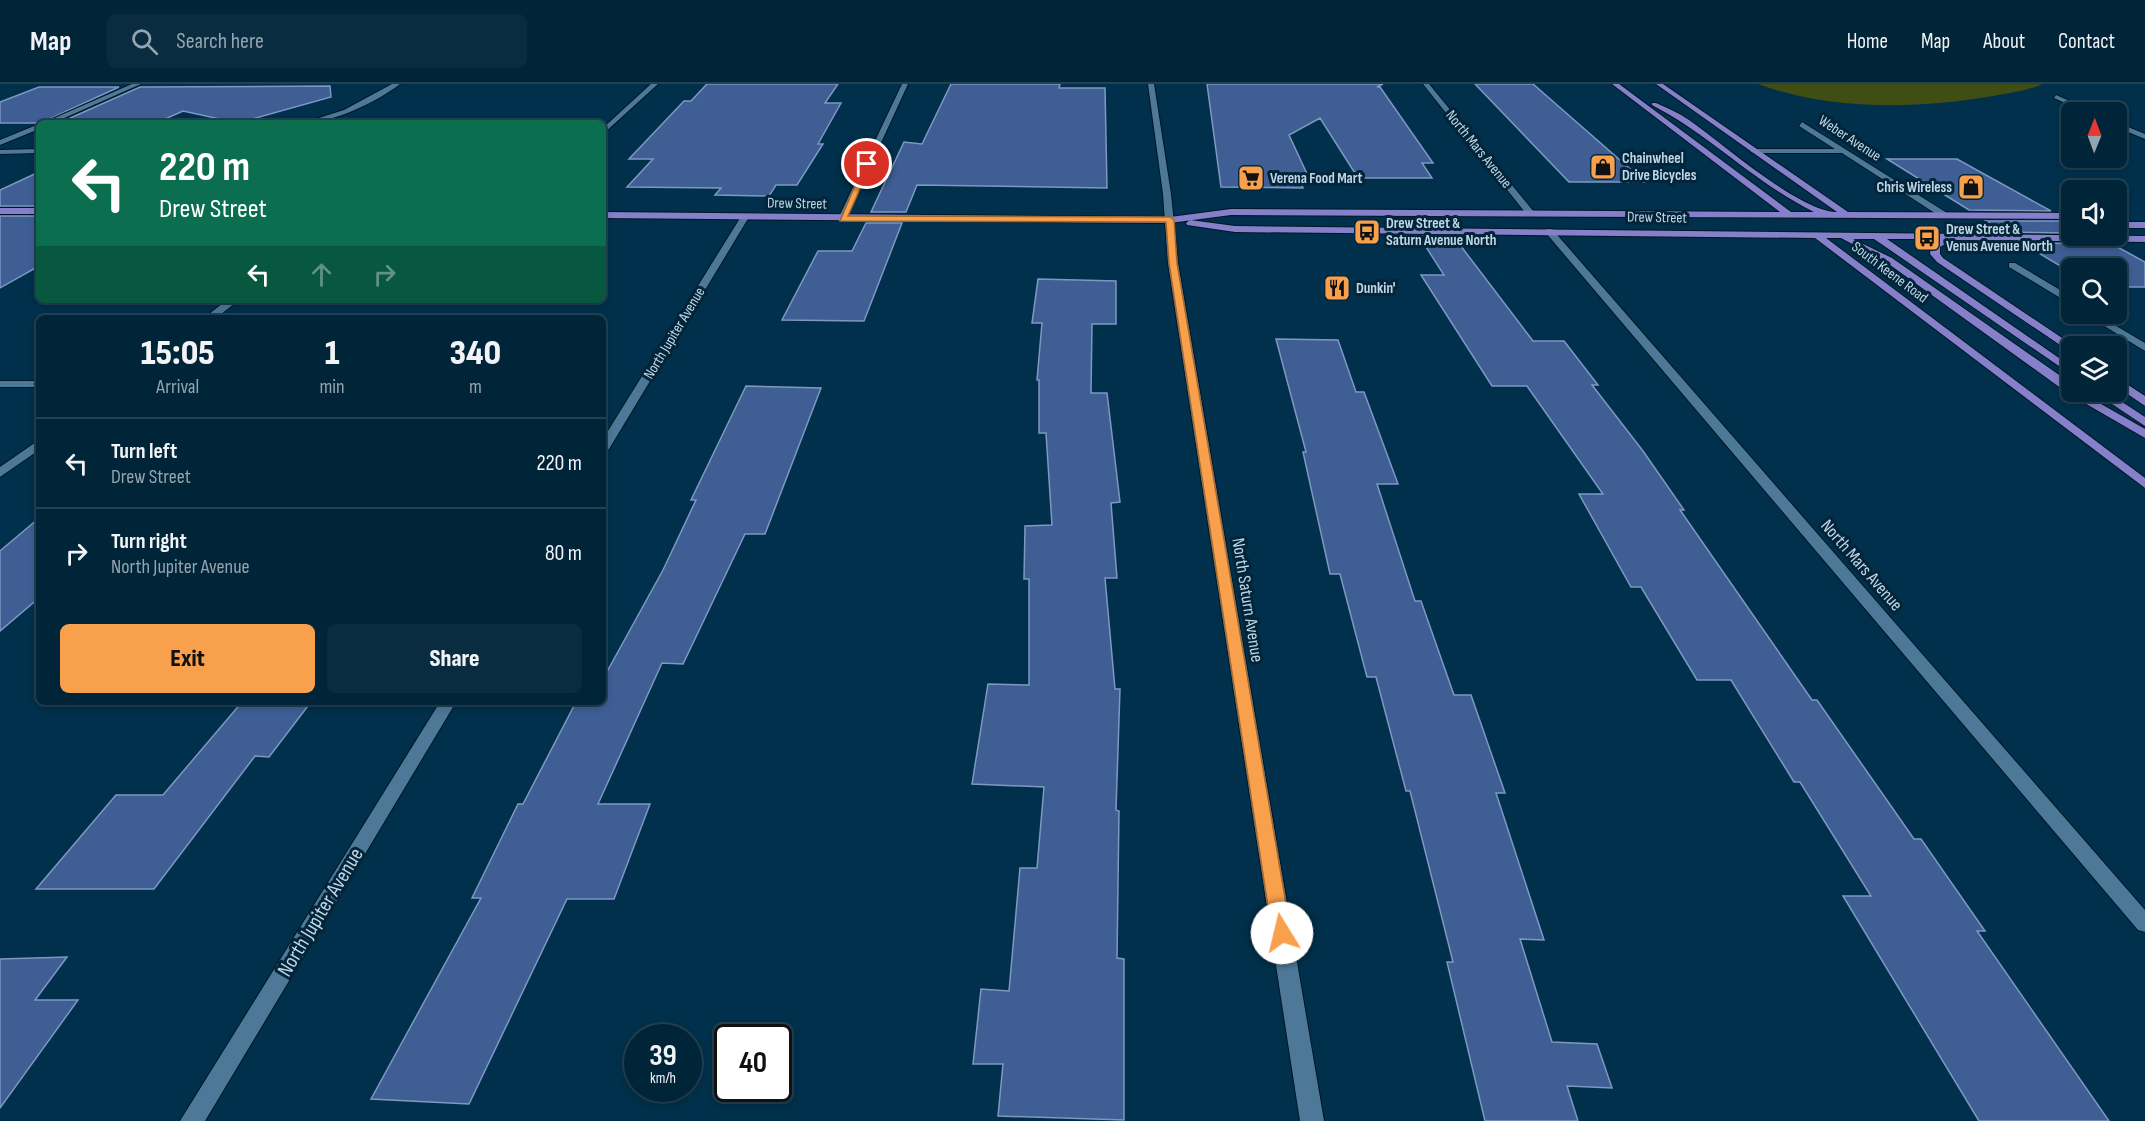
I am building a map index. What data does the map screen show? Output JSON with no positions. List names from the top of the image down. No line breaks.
{"streets":{"main road":["Drew Street","South Keene Road"],"street":["Weber Avenue","North Mars Avenue","North Jupiter Avenue","North Saturn Avenue"]},"crossings":[["North Mars Avenue","Drew Street"],["Drew Street","South Keene Road"],["Drew Street","North Jupiter Avenue"],["Drew Street","North Saturn Avenue"]],"places":{"shop":["Chainwheel Drive Bicycles","Chris Wireless"],"supermarket":["Verena Food Mart"],"bus stop":["Drew Street & Saturn Avenue North","Drew Street & Venus Avenue North"],"restaurant":["Dunkin'"]},"north":"top","page":{"header":"Map","search":"Search here","nav":["Home","Map","About","Contact"],"turn":["220 m","Drew Street"],"eta":["15:05","Arrival","1","min","340","m"],"list":[{"name":"Turn left","note":"Drew Street","value":"220 m"},{"name":"Turn right","note":"North Jupiter Avenue","value":"80 m"}],"buttons":["Exit","Share"],"speed":"39 km/h","limit":"40"}}
